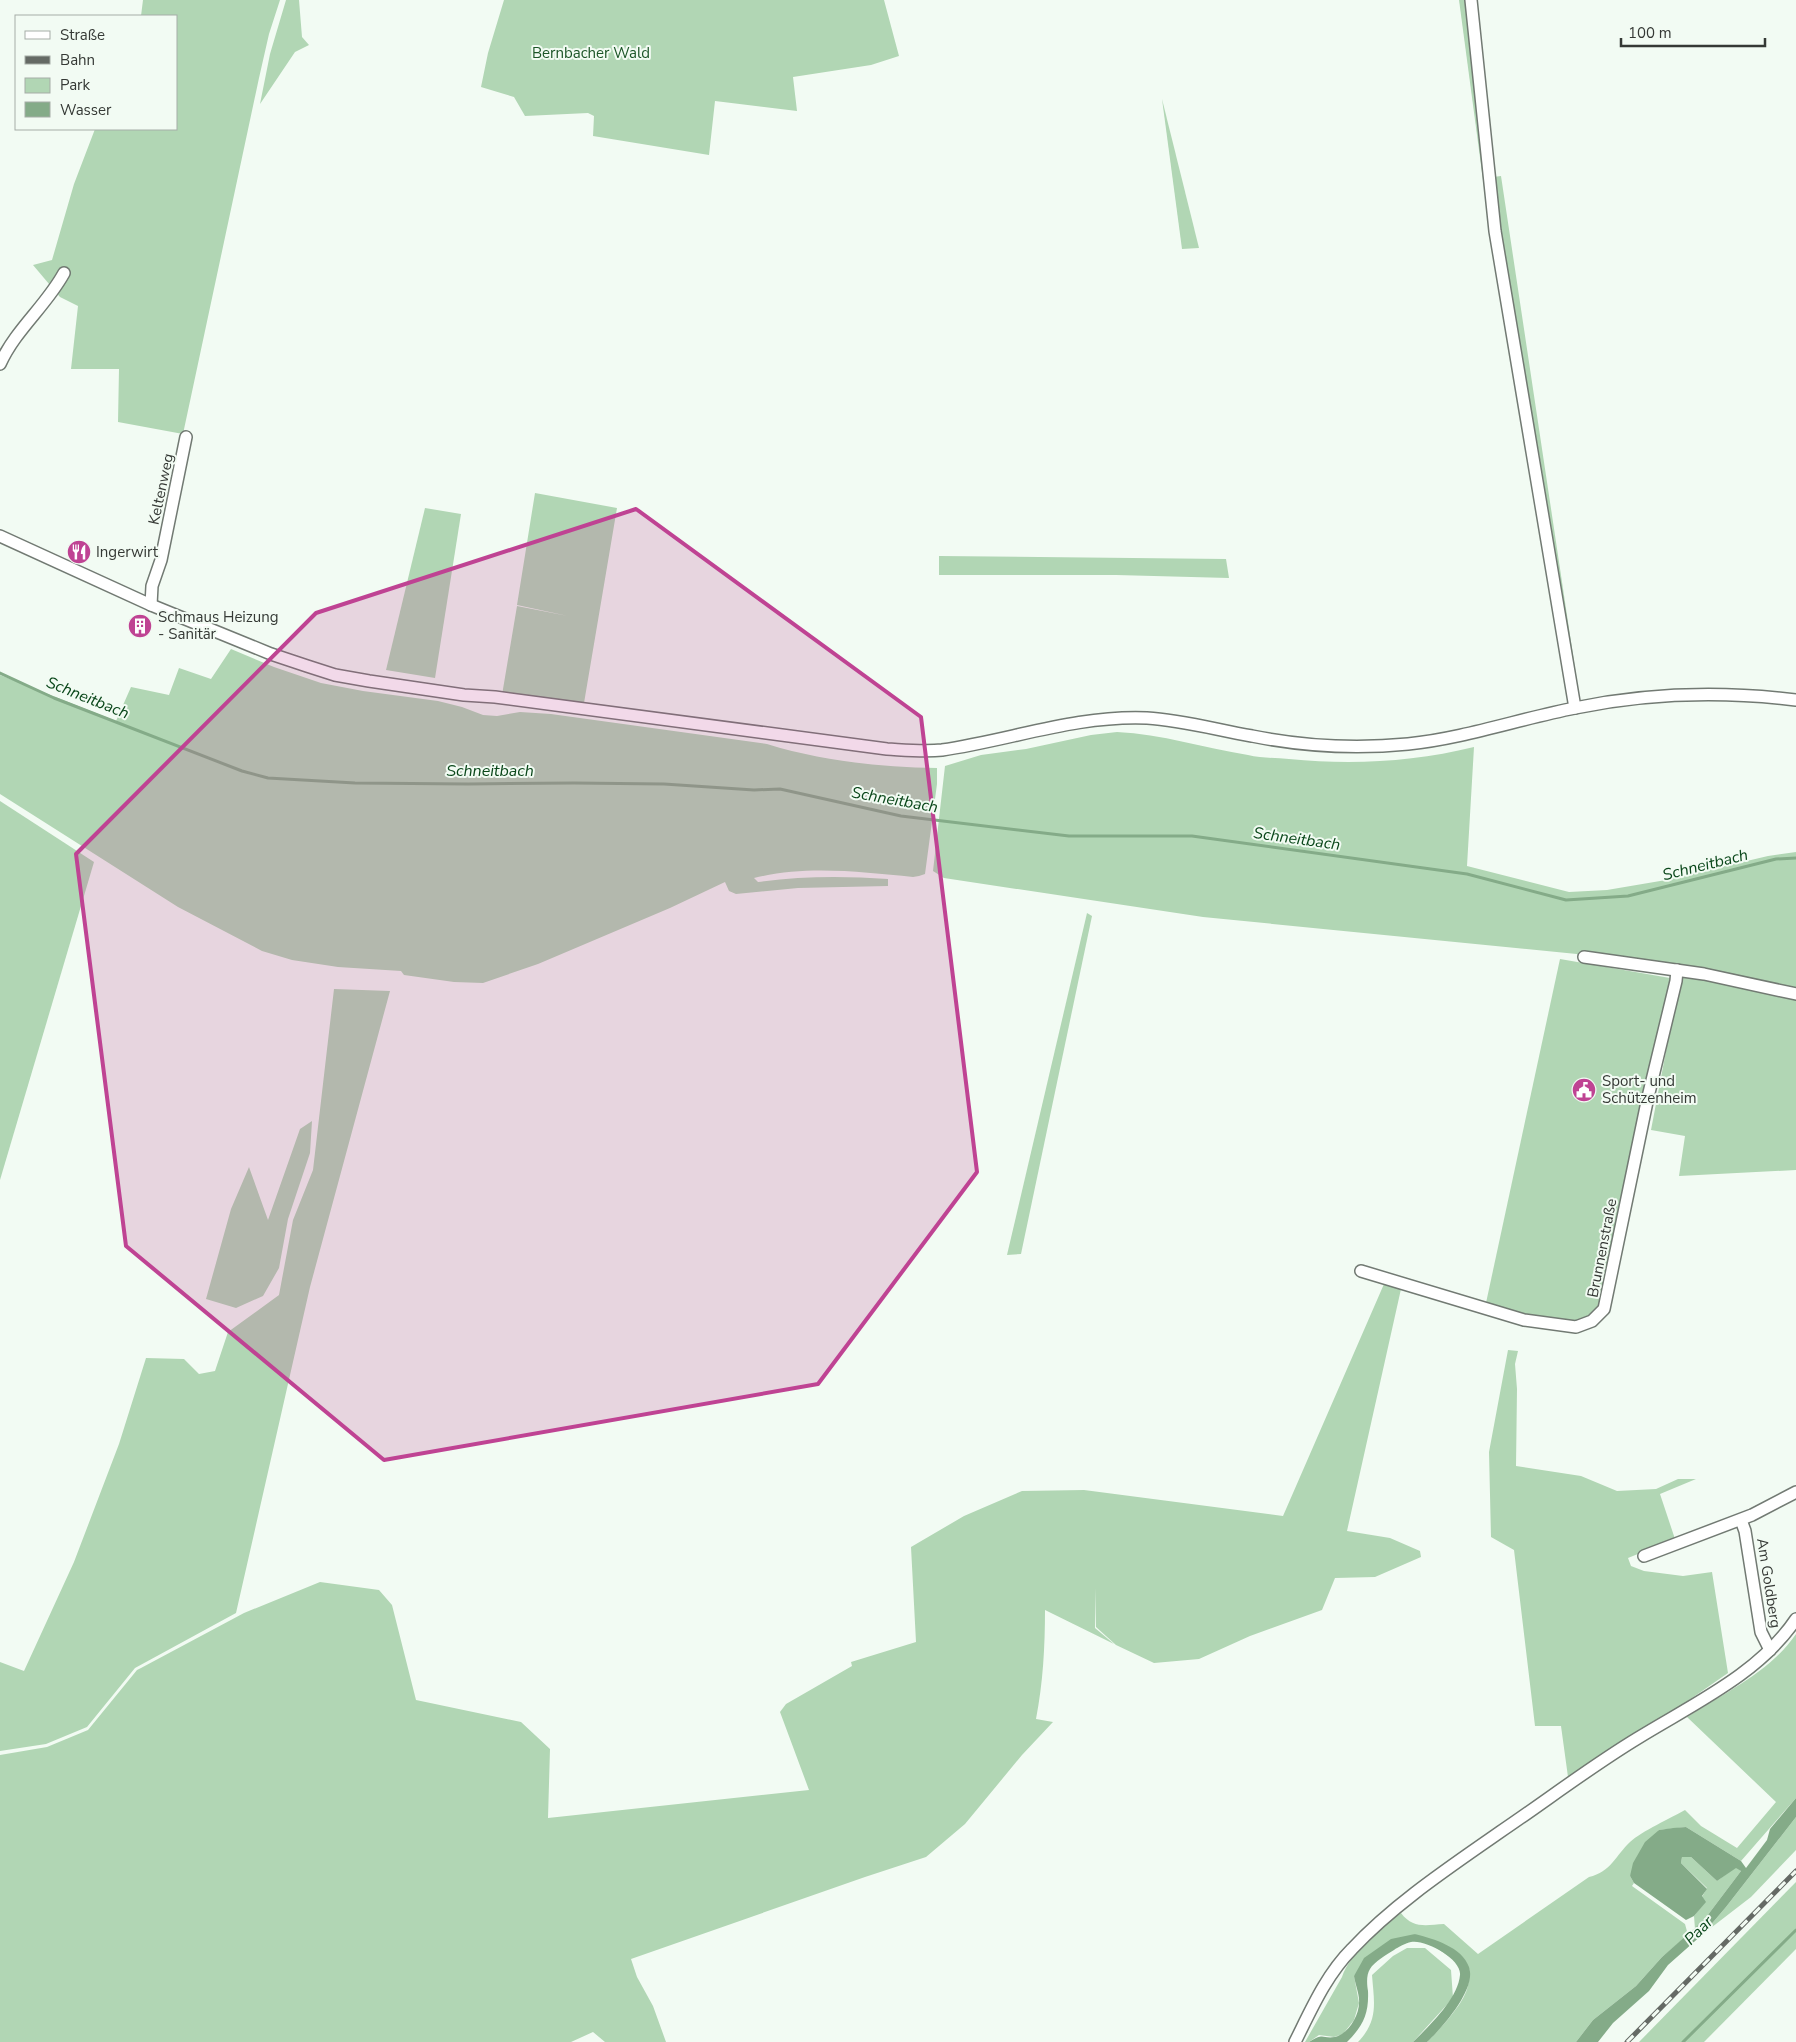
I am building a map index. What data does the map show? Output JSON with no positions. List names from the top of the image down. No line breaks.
{"streets":{"street":["Keltenweg","Brunnenstraße","Am Goldberg"]},"water":["Schneitbach","Paar"],"parks":["Bernbacher Wald"],"places":{"restaurant":["Ingerwirt"],"building":["Schmaus Heizung - Sanitär"],"public building":["Sport- und Schützenheim"]},"legend":["Straße","Bahn","Park","Wasser"],"scale_bar":"100 m"}
